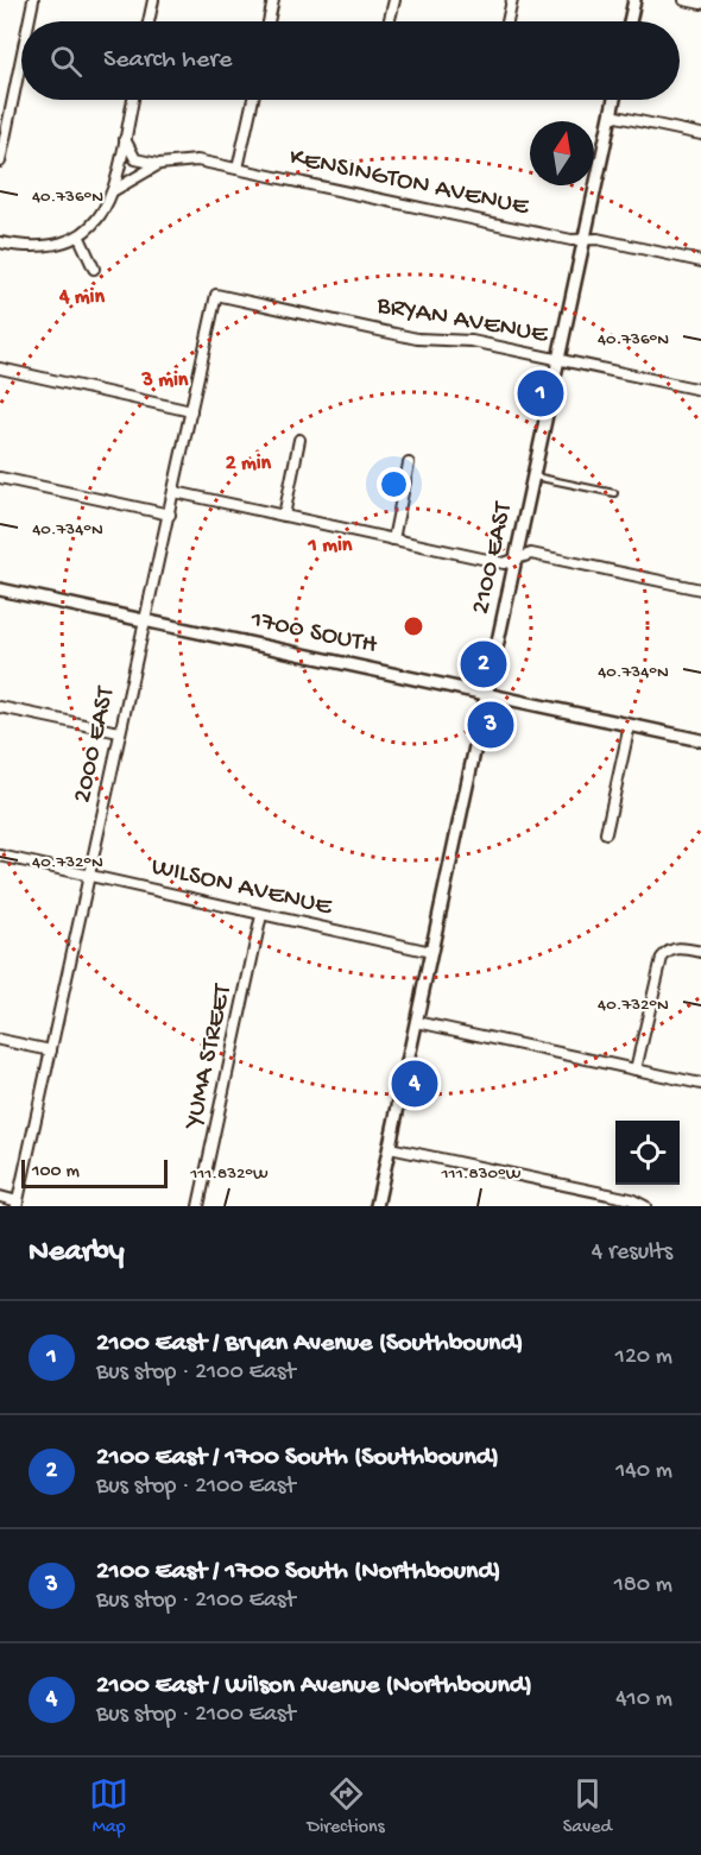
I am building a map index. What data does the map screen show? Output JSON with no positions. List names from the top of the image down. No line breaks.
{"streets":{"street":["KENSINGTON AVENUE","BRYAN AVENUE","2100 EAST","1700 SOUTH","2000 EAST","WILSON AVENUE","YUMA STREET"]},"crossings":[["KENSINGTON AVENUE","2100 EAST"],["BRYAN AVENUE","2100 EAST"],["BRYAN AVENUE","2000 EAST"],["2100 EAST","1700 SOUTH"],["2100 EAST","WILSON AVENUE"],["1700 SOUTH","2000 EAST"],["2000 EAST","WILSON AVENUE"],["WILSON AVENUE","YUMA STREET"]],"scale_bar":"100 m","north":"top","page":{"search":"Search here","pins":["1","2","3","4"],"scale":"100 m","heading":["Nearby","4 results"],"list":[{"mark":"1","name":"2100 East / Bryan Avenue (Southbound)","note":"Bus stop · 2100 East","value":"120 m"},{"mark":"2","name":"2100 East / 1700 South (Southbound)","note":"Bus stop · 2100 East","value":"140 m"},{"mark":"3","name":"2100 East / 1700 South (Northbound)","note":"Bus stop · 2100 East","value":"180 m"},{"mark":"4","name":"2100 East / Wilson Avenue (Northbound)","note":"Bus stop · 2100 East","value":"410 m"}],"nav":["Map","Directions","Saved"]},"coordinates":["40.736°N","40.734°N","40.732°N","111.832°W","111.830°W"],"rings":["4 min","3 min","2 min","1 min"]}
